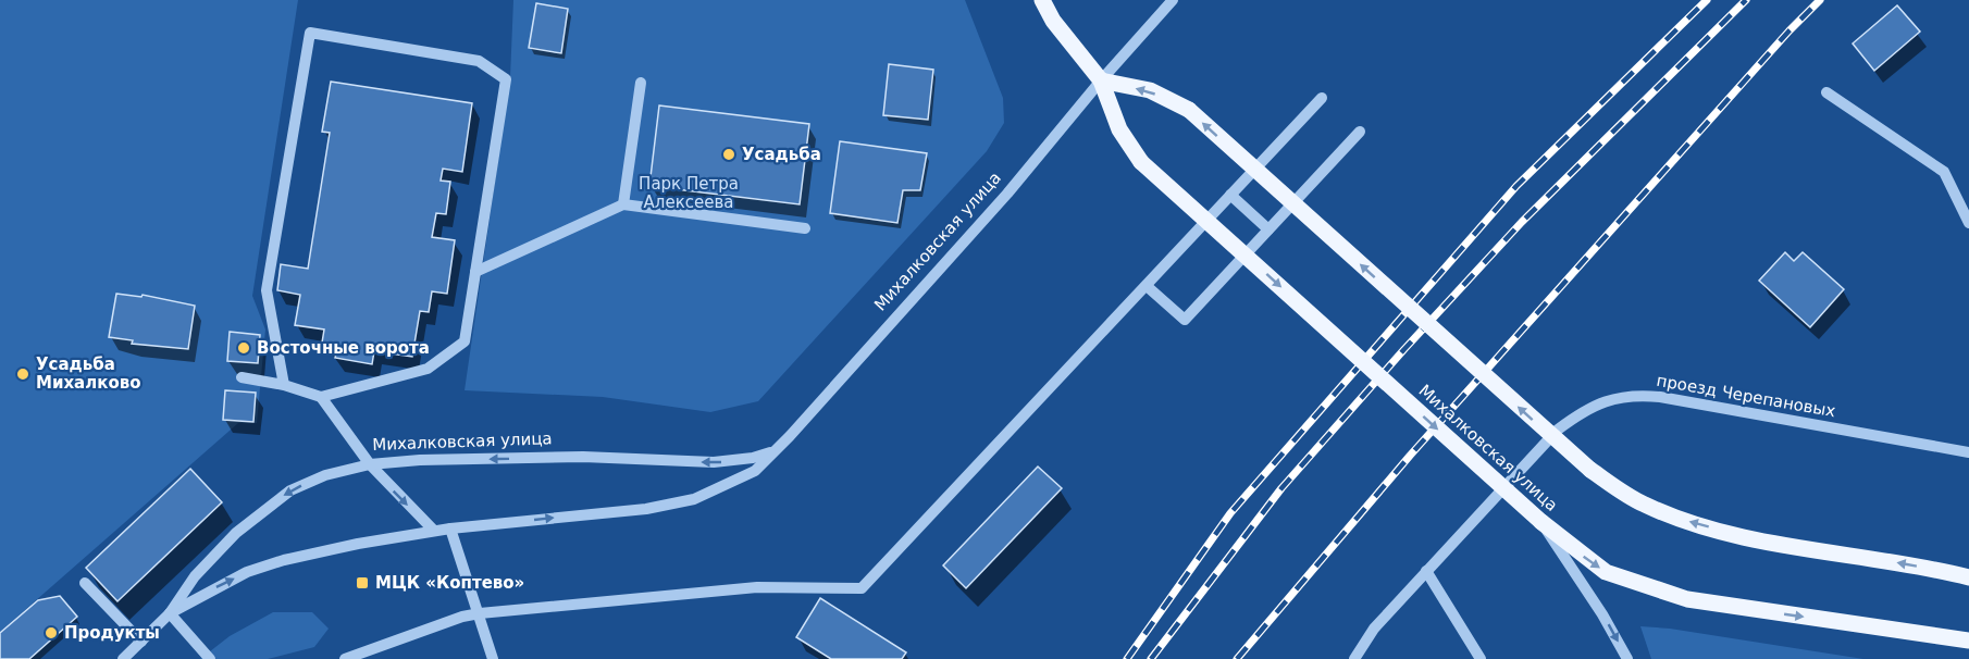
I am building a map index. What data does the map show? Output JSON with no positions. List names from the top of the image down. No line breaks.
{"streets":{"main road":["Михалковская улица"],"street":["проезд Черепановых"]},"parks":["Парк Петра Алексеева"],"places":{"other":["Усадьба","Восточные ворота","Усадьба Михалково","Продукты"],"transit":["МЦК «Коптево»"]}}
